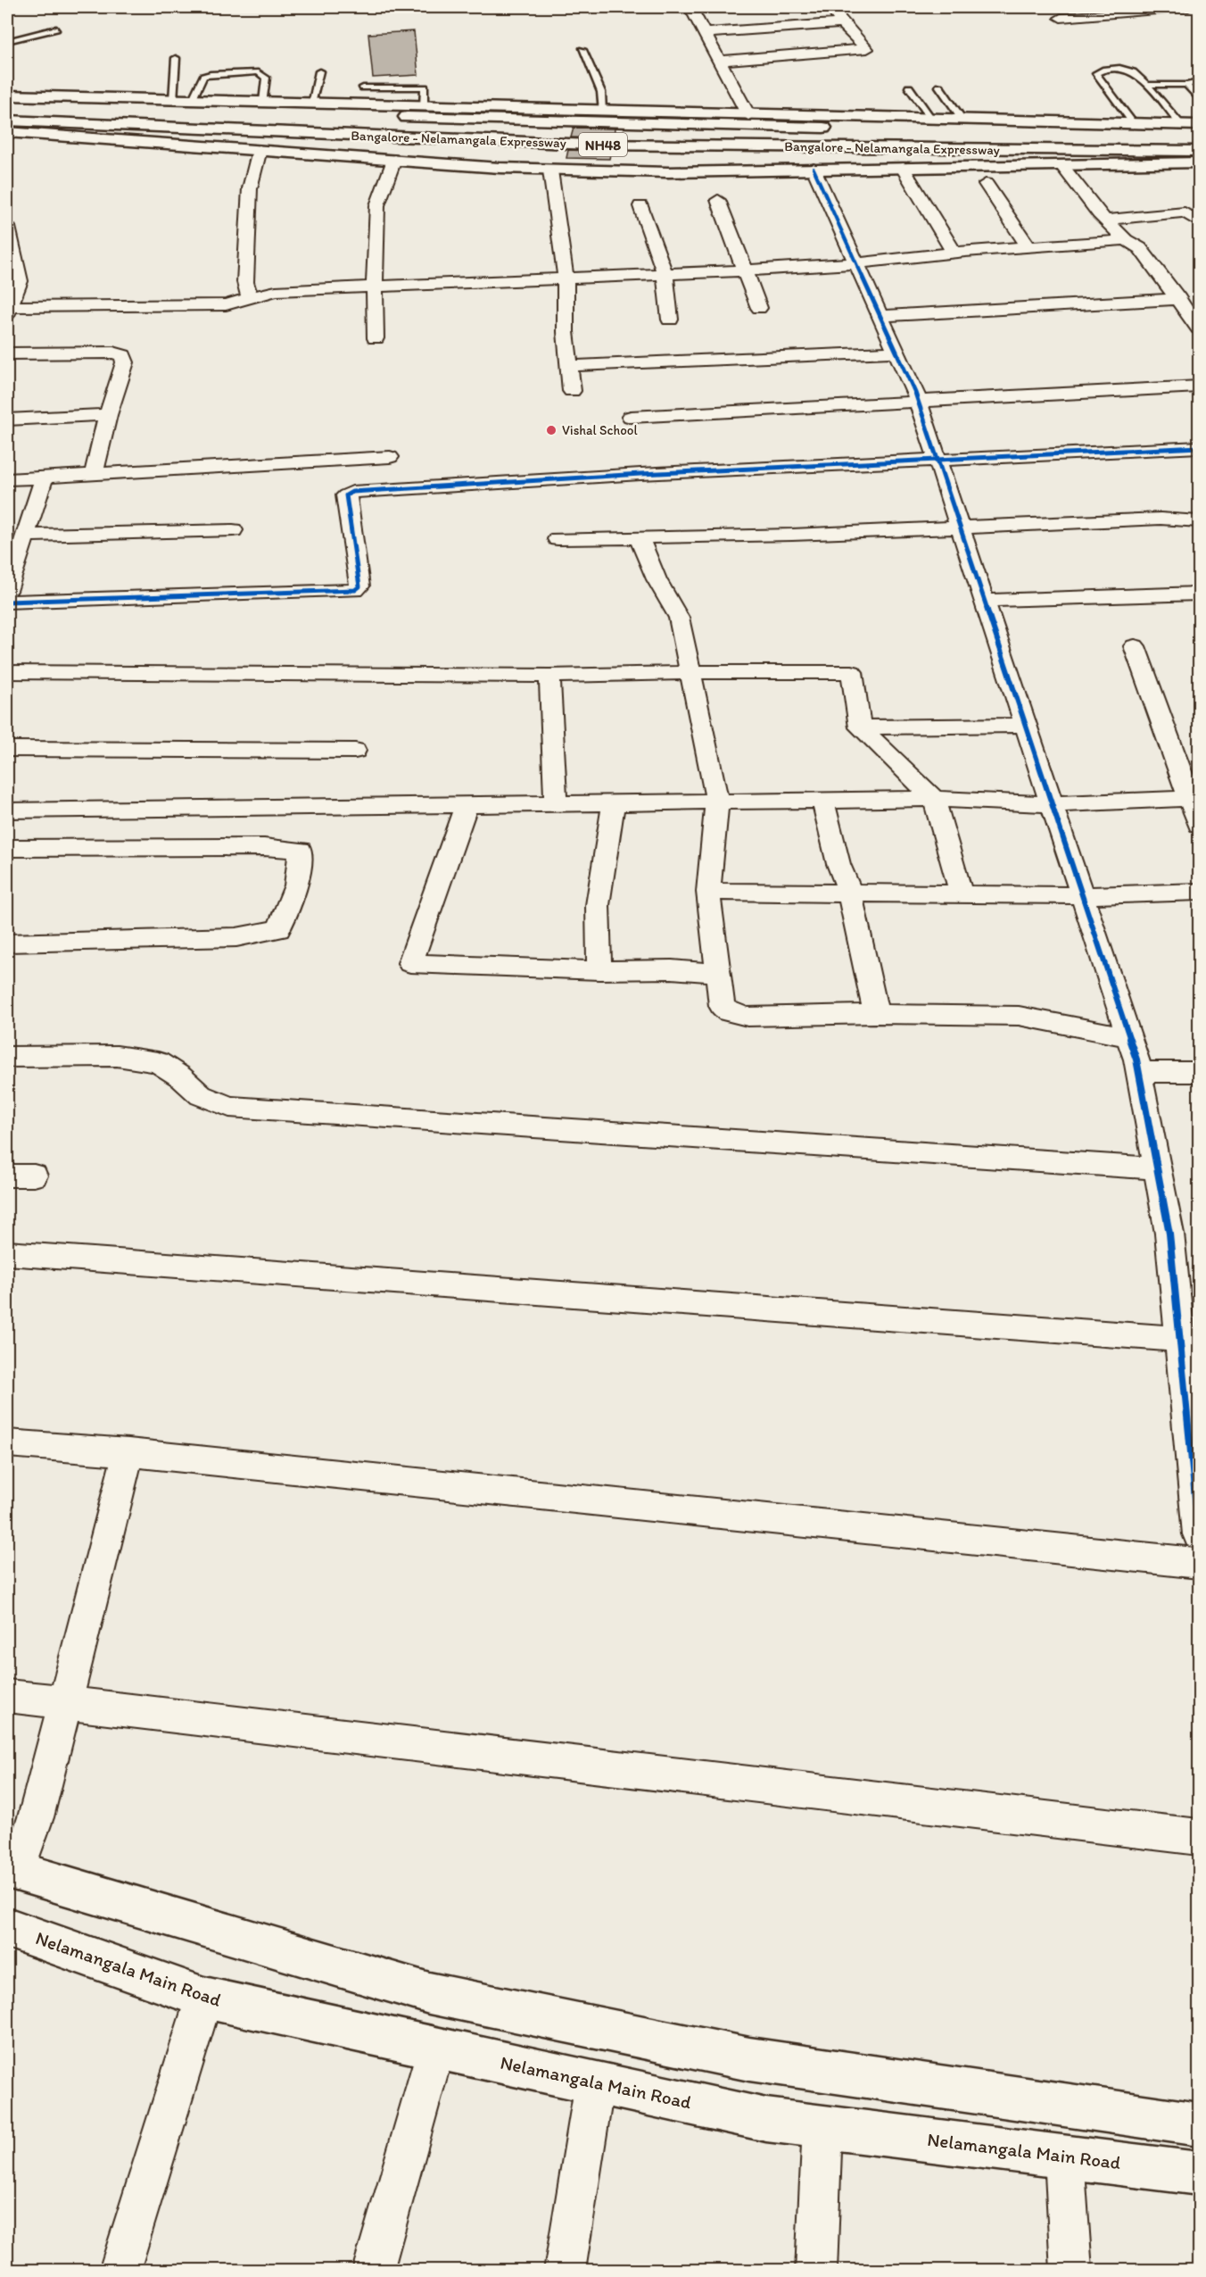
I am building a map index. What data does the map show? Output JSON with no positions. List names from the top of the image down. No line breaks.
{"streets":{"main road":["Bangalore - Nelamangala Expressway","NH48","Nelamangala Main Road"]},"places":["Vishal School"]}
